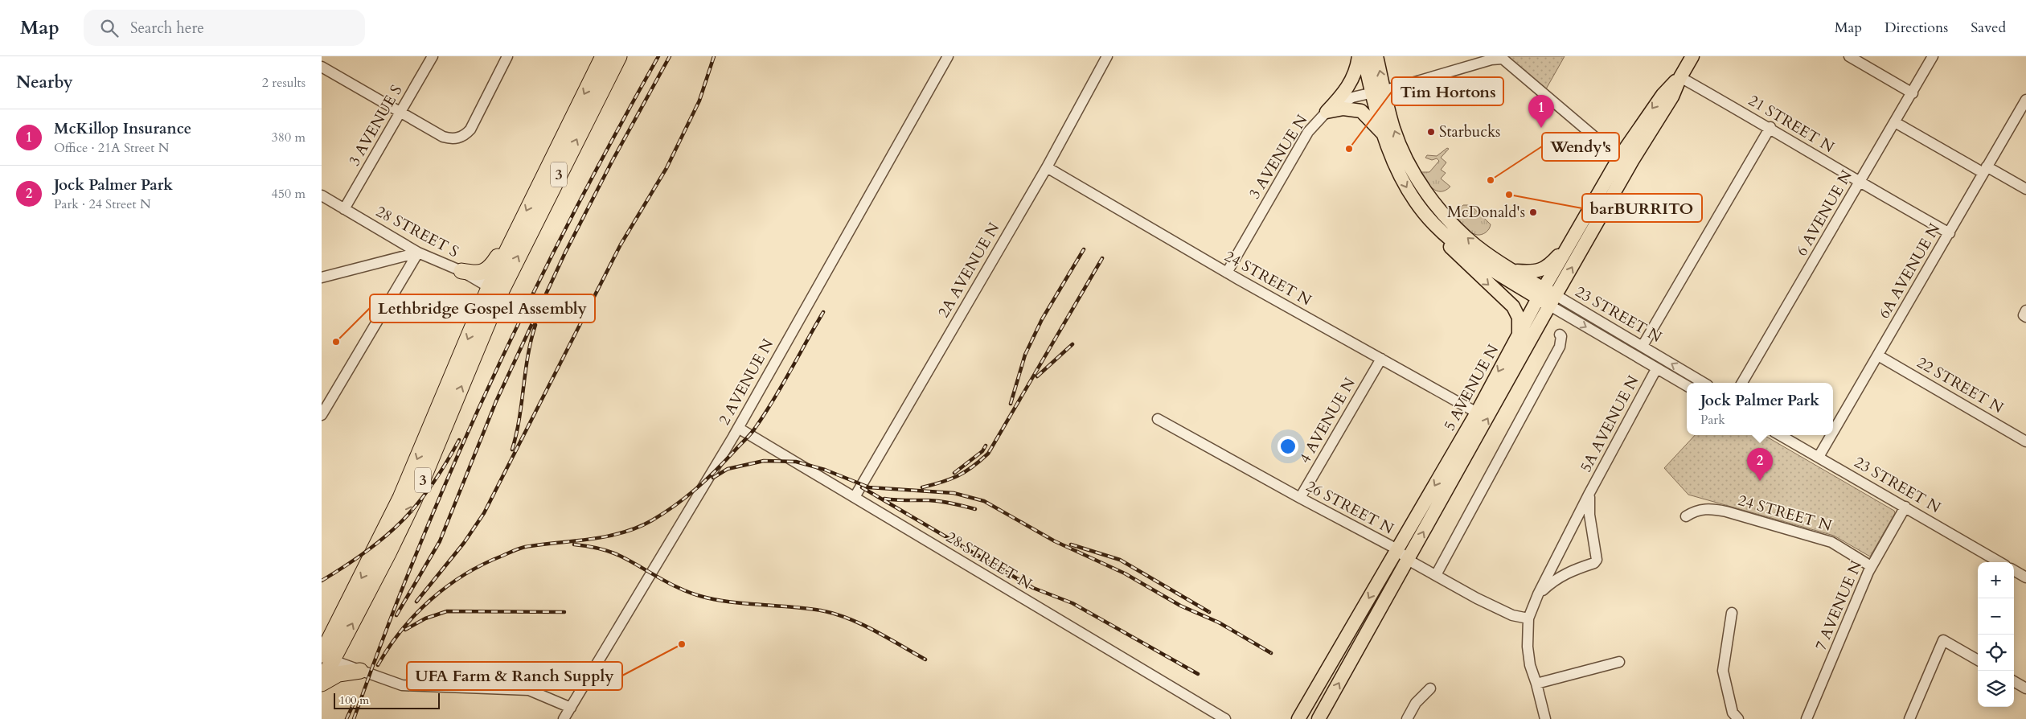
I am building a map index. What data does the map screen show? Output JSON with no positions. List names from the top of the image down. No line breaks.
{"streets":{"highway":["3"],"main road":["5 AVENUE N"],"street":["21 STREET N","3 AVENUE S","3 AVENUE N","6 AVENUE N","28 STREET S","2A AVENUE N","6A AVENUE N","24 STREET N","23 STREET N","2 AVENUE N","22 STREET N","4 AVENUE N","5A AVENUE N","26 STREET N","28 STREET N","7 AVENUE N"]},"crossings":[["21 STREET N","6 AVENUE N"],["21 STREET N","6A AVENUE N"],["21 STREET N","5 AVENUE N"],["3 AVENUE S","28 STREET S"],["3 AVENUE N","24 STREET N"],["3 AVENUE N","5 AVENUE N"],["3","28 STREET S"],["2A AVENUE N","24 STREET N"],["2A AVENUE N","28 STREET N"],["6A AVENUE N","23 STREET N"],["6A AVENUE N","22 STREET N"],["24 STREET N","5 AVENUE N"],["24 STREET N","4 AVENUE N"],["24 STREET N","7 AVENUE N"],["23 STREET N","5 AVENUE N"],["23 STREET N","5A AVENUE N"],["23 STREET N","7 AVENUE N"],["2 AVENUE N","28 STREET N"],["5 AVENUE N","26 STREET N"],["4 AVENUE N","26 STREET N"],["5A AVENUE N","26 STREET N"]],"places":["Starbucks","Tim Hortons","Wendy's","barBURRITO","McDonald's","Lethbridge Gospel Assembly","UFA Farm & Ranch Supply"],"scale_bar":"100 m","page":{"header":"Map","search":"Search here","nav":["Map","Directions","Saved"],"heading":["Nearby","2 results"],"pins":["1","2"],"list":[{"mark":"1","name":"McKillop Insurance","note":"Office · 21A Street N","value":"380 m"},{"mark":"2","name":"Jock Palmer Park","note":"Park · 24 Street N","value":"450 m"}],"popup":["Jock Palmer Park","Park"],"map_buttons":["+","−"],"scale":"100 m"}}
